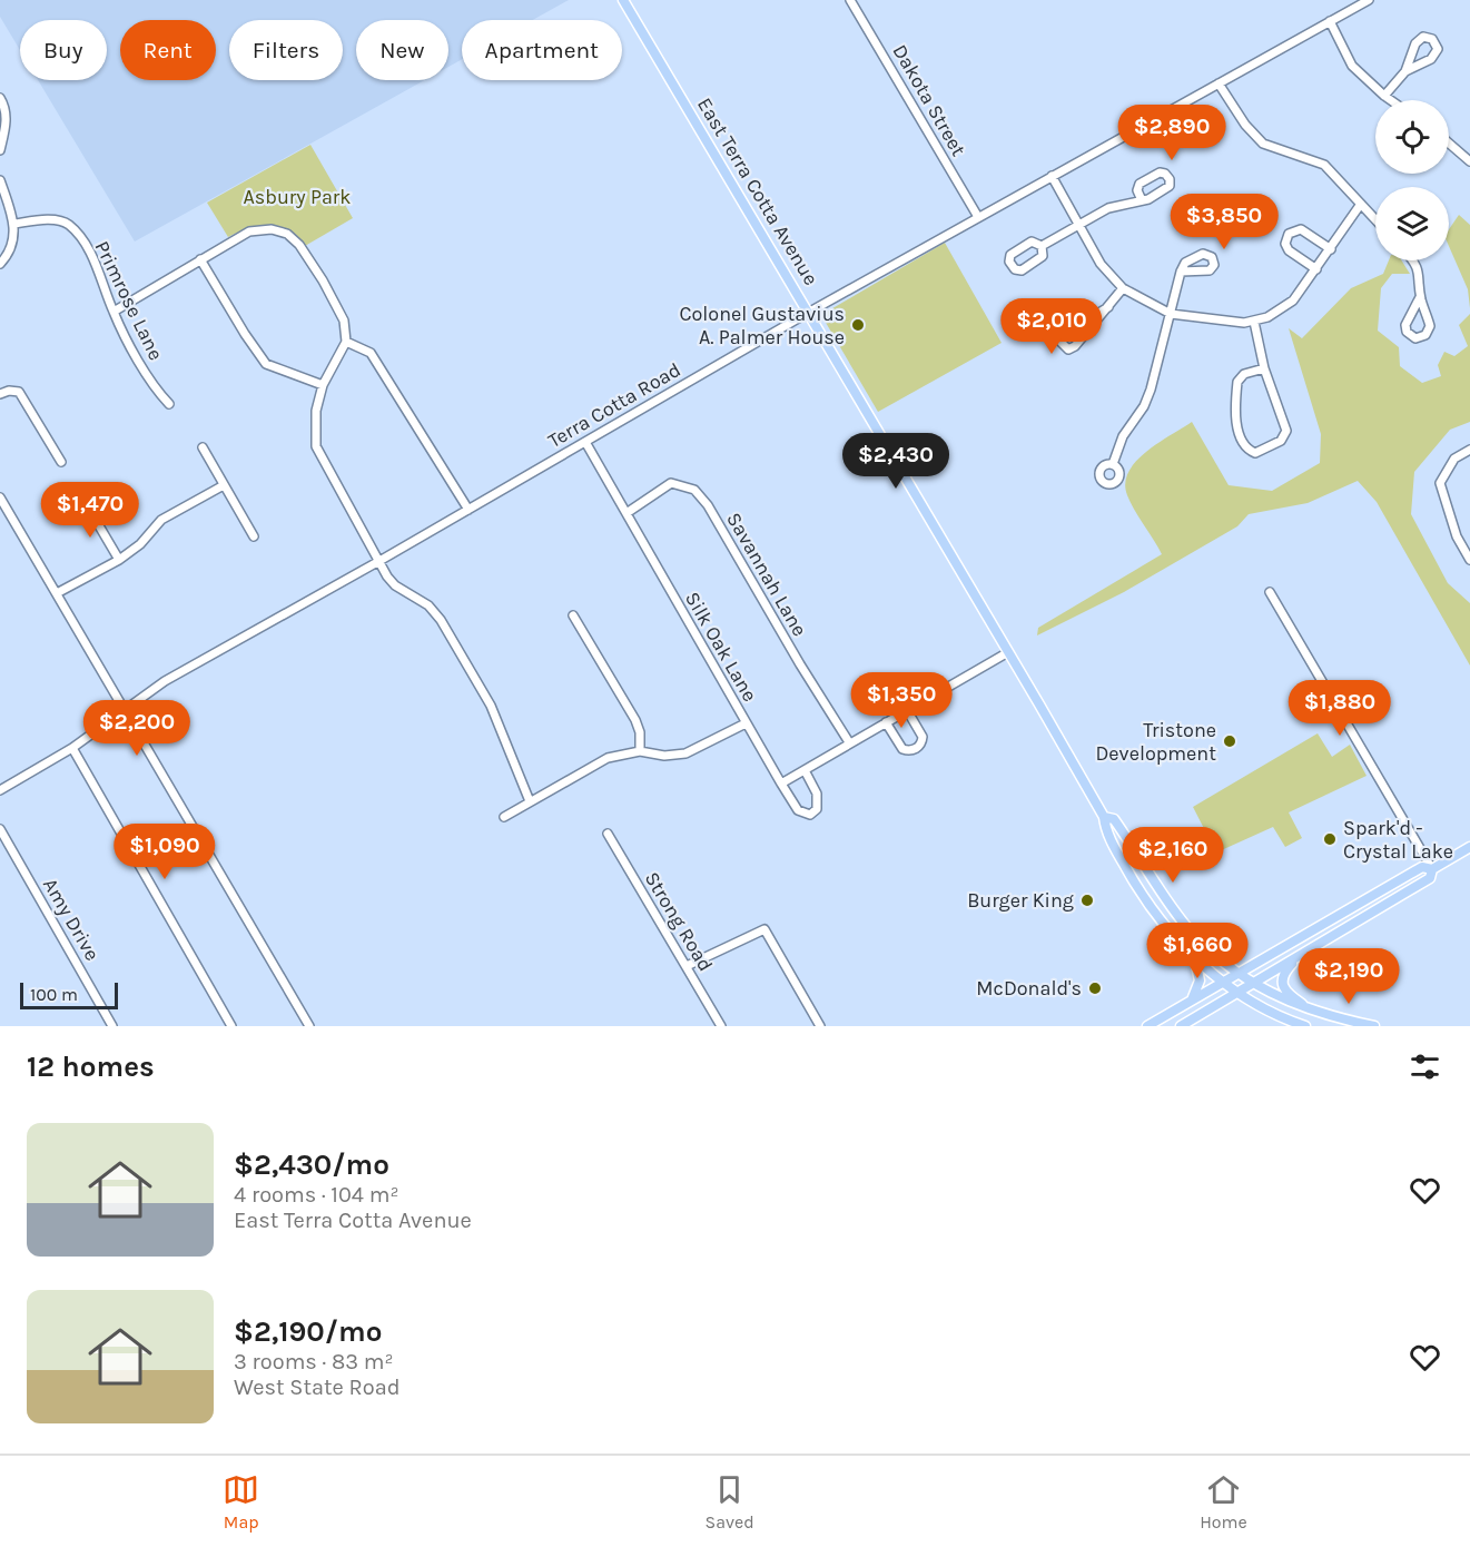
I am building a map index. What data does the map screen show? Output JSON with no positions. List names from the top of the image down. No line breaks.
{"streets":{"main road":["East Terra Cotta Avenue"],"street":["Dakota Street","Primrose Lane","Terra Cotta Road","Savannah Lane","Silk Oak Lane","Amy Drive","Strong Road"]},"crossings":[["Dakota Street","Terra Cotta Road"],["East Terra Cotta Avenue","Terra Cotta Road"],["Terra Cotta Road","Silk Oak Lane"],["Savannah Lane","Silk Oak Lane"]],"parks":["Asbury Park"],"places":["Colonel Gustavius A. Palmer House","Tristone Development","Spark'd - Crystal Lake","Burger King","McDonald's"],"scale_bar":"100 m","page":{"chip":["Buy","Rent","Filters","New","Apartment"],"price":["$2,890","$3,850","$2,010","$2,430","$1,470","$1,350","$1,880","$2,200","$1,090","$2,160","$1,660","$2,190"],"scale":"100 m","heading":"12 homes","list":[{"name":"$2,430/mo","note":"4 rooms · 104 m² · East Terra Cotta Avenue"},{"name":"$2,190/mo","note":"3 rooms · 83 m² · West State Road"}],"tabs":["Map","Saved","Home"]}}
